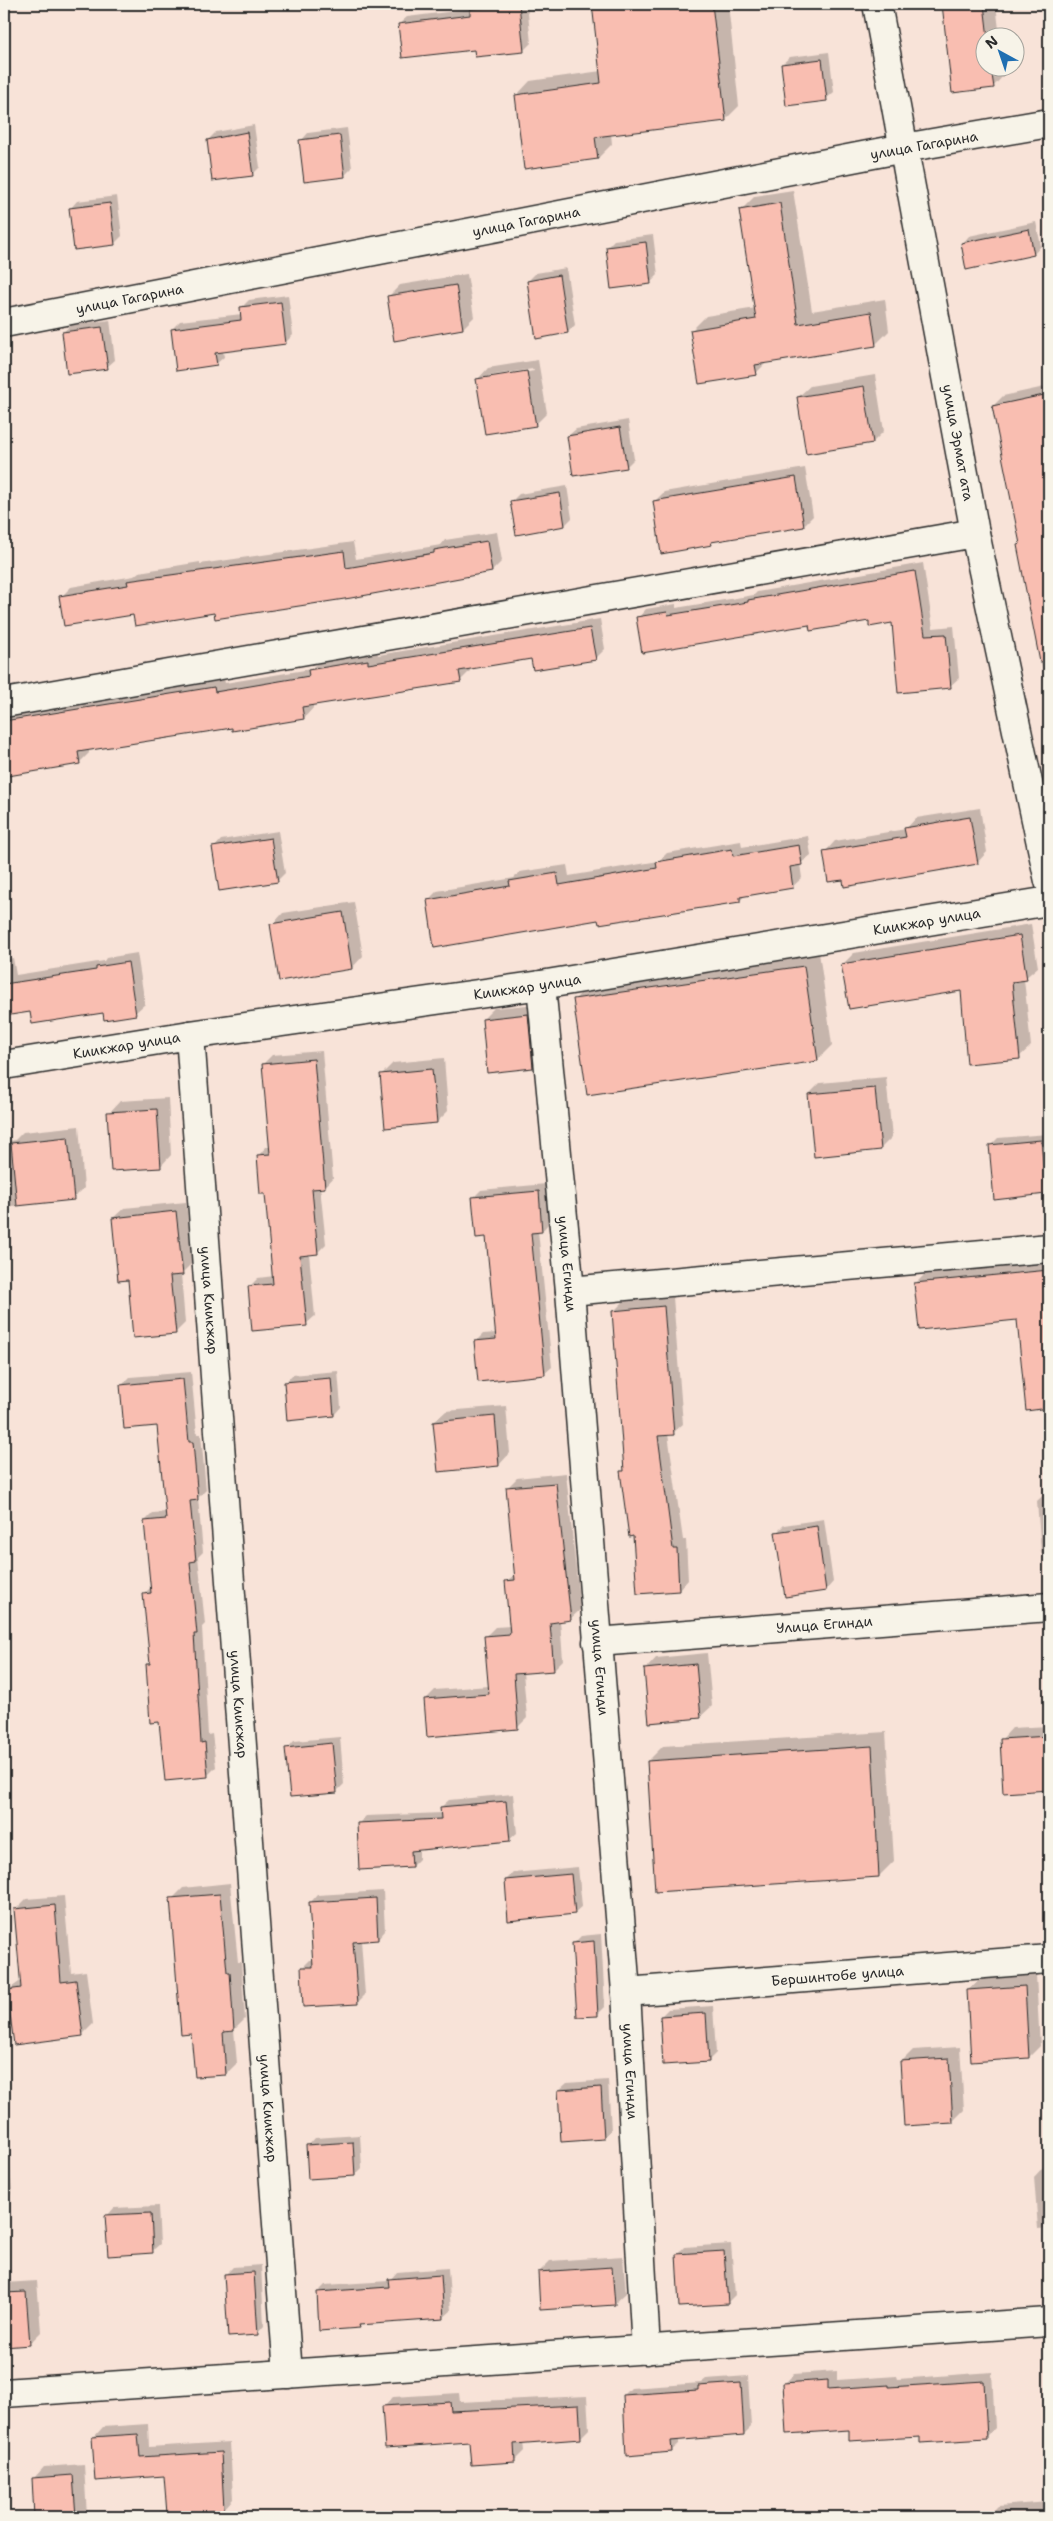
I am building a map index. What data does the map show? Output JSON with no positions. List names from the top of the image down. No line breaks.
{"streets":{"street":["улица Гагарина","улица Эрмат ата","Киикжар улица","улица Егинди","улица Киикжар","Улица Егинди","Бершинтобе улица"]},"crossings":[["улица Гагарина","улица Эрмат ата"],["Киикжар улица","улица Егинди"],["Киикжар улица","улица Киикжар"],["улица Егинди","Улица Егинди"],["улица Егинди","Бершинтобе улица"]],"north":"top left"}
